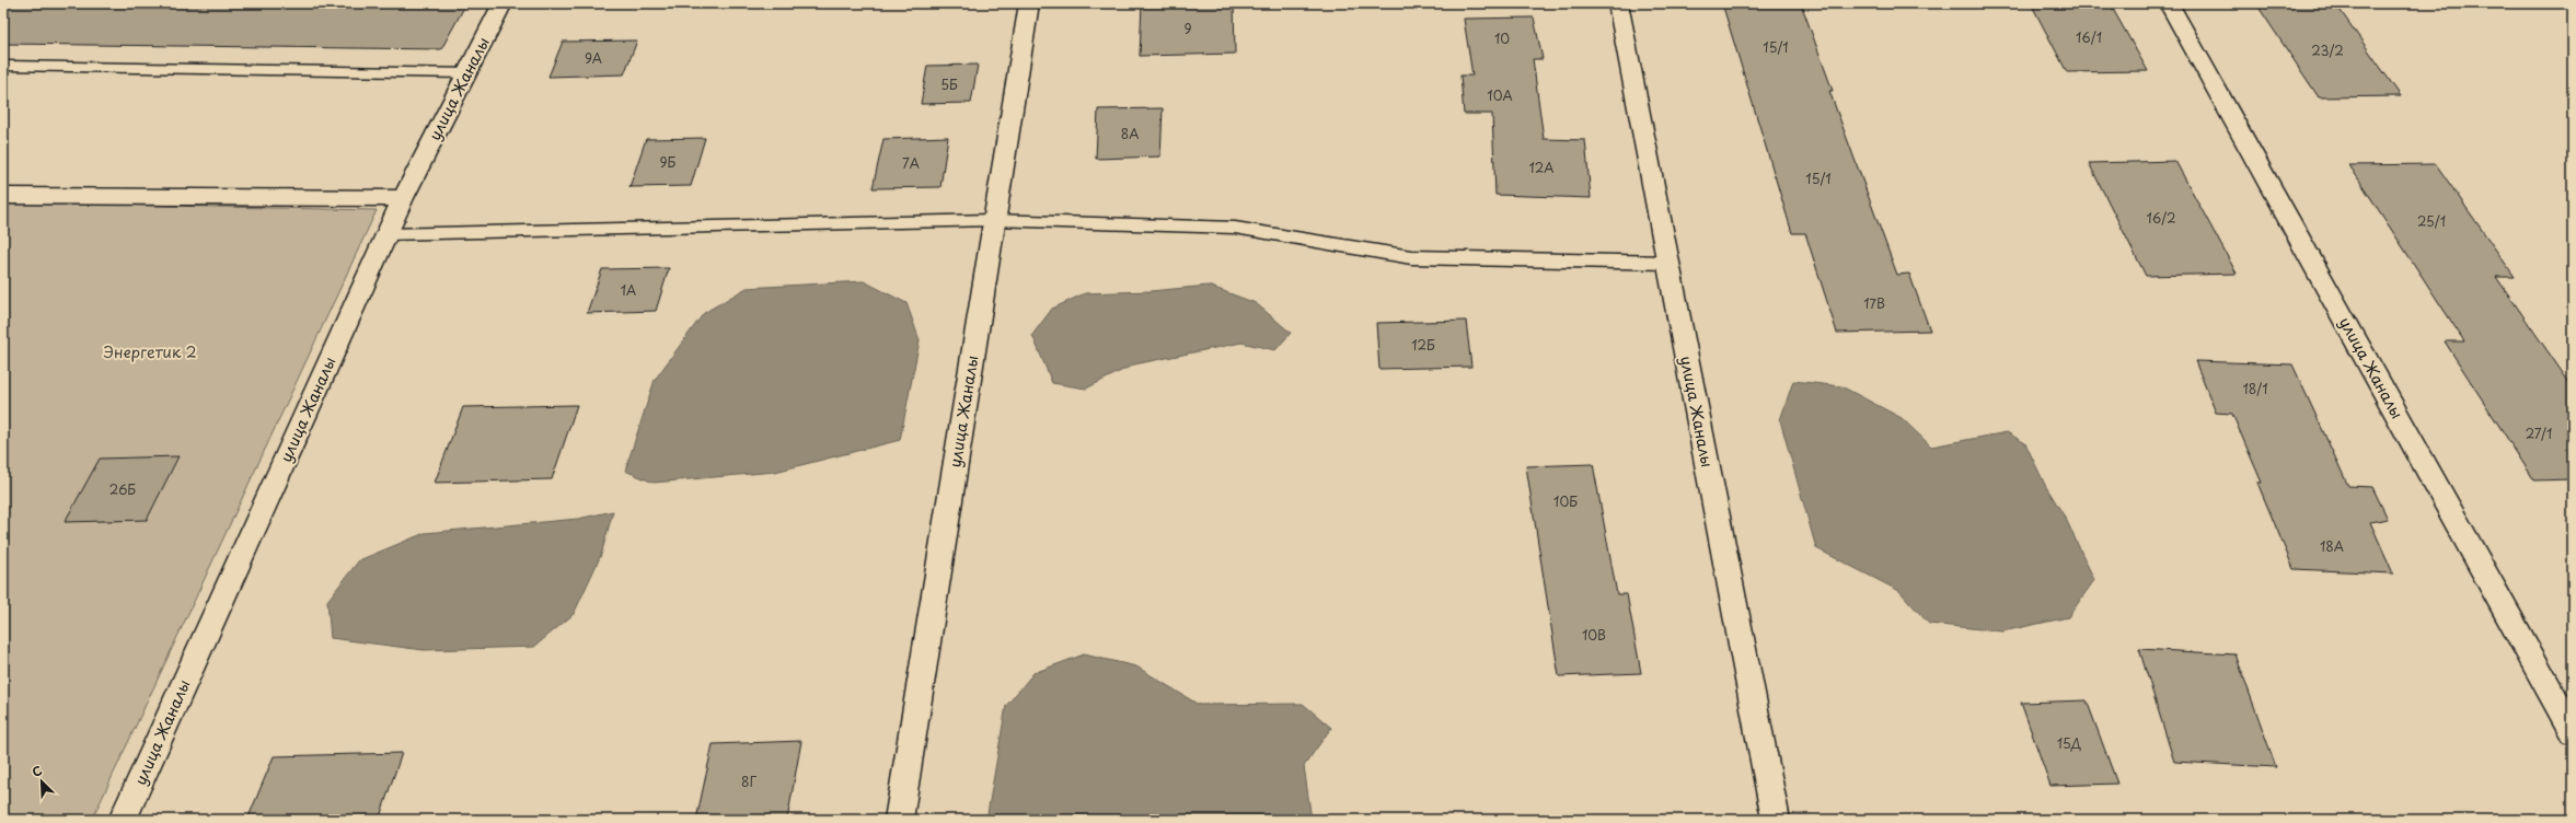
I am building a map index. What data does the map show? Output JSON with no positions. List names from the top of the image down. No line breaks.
{"streets":{"street":["улица Жаналы"]},"parks":["Энергетик 2"],"house_numbers":["9","16/1","10","15/1","23/2","9А","5Б","10А","8А","9Б","7А","12А","15/1","16/2","25/1","1А","17В","12Б","18/1","27/1","26Б","10Б","18А","10В","15Д","8Г"],"north":"top left"}
